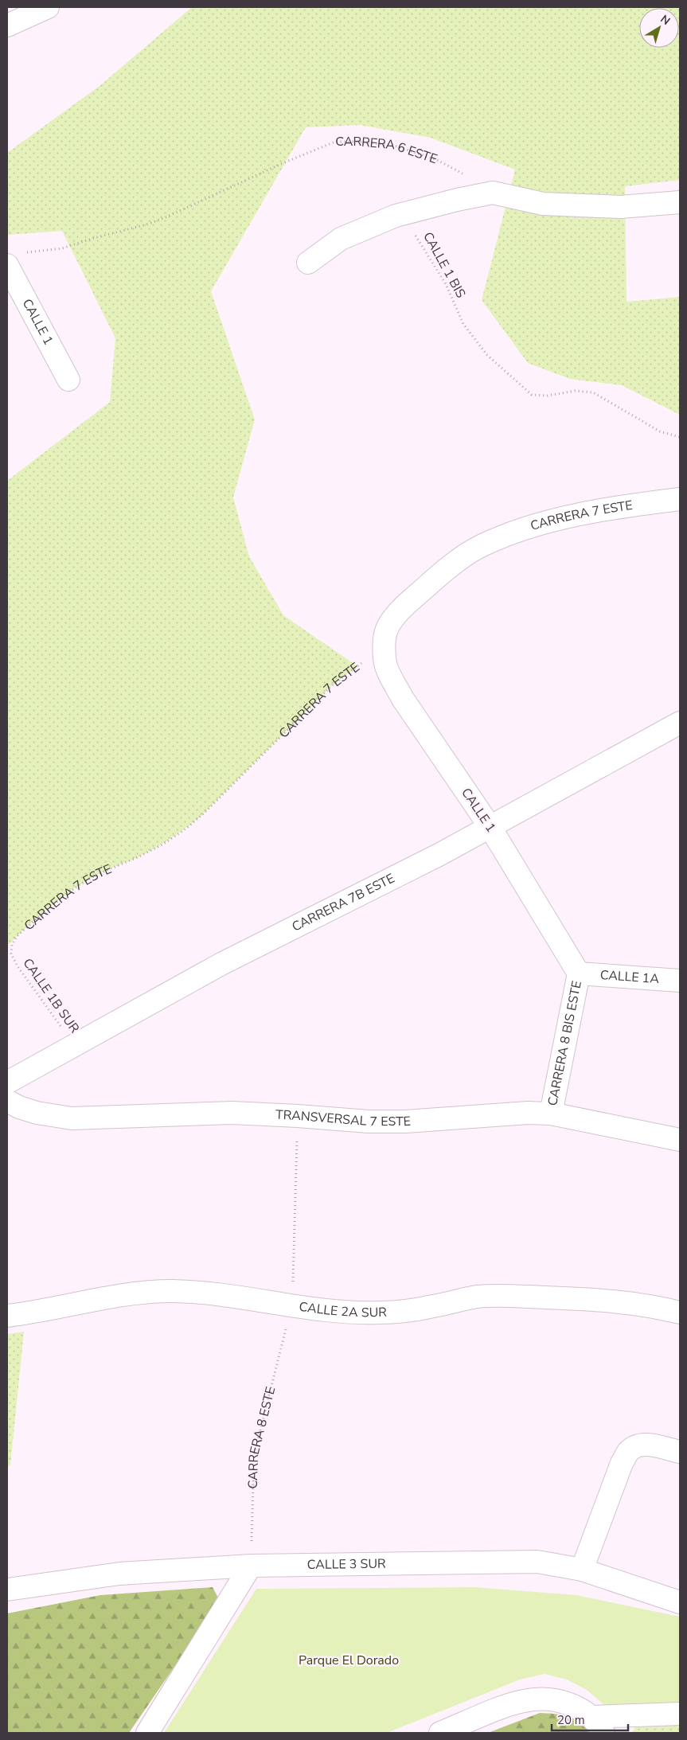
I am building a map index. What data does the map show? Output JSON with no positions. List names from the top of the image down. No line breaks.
{"streets":{"street":["CALLE 1","CARRERA 7 ESTE","CARRERA 7B ESTE","CALLE 1A","CARRERA 8 BIS ESTE","TRANSVERSAL 7 ESTE","CALLE 2A SUR","CALLE 3 SUR"],"path":["CARRERA 6 ESTE","CALLE 1 BIS","CALLE 1B SUR","CARRERA 8 ESTE"]},"crossings":[["CARRERA 6 ESTE","CALLE 1"],["CALLE 1","CARRERA 7 ESTE"],["CALLE 1","CARRERA 7B ESTE"],["CALLE 1","CALLE 1A"],["CALLE 1","CARRERA 8 BIS ESTE"],["CARRERA 7 ESTE","CALLE 1B SUR"],["CARRERA 7B ESTE","CALLE 1B SUR"],["CALLE 1A","CARRERA 8 BIS ESTE"],["CARRERA 8 BIS ESTE","TRANSVERSAL 7 ESTE"],["TRANSVERSAL 7 ESTE","CARRERA 8 ESTE"],["CALLE 2A SUR","CARRERA 8 ESTE"],["CARRERA 8 ESTE","CALLE 3 SUR"]],"parks":["Parque El Dorado"],"scale_bar":"20 m","north":"top right"}
